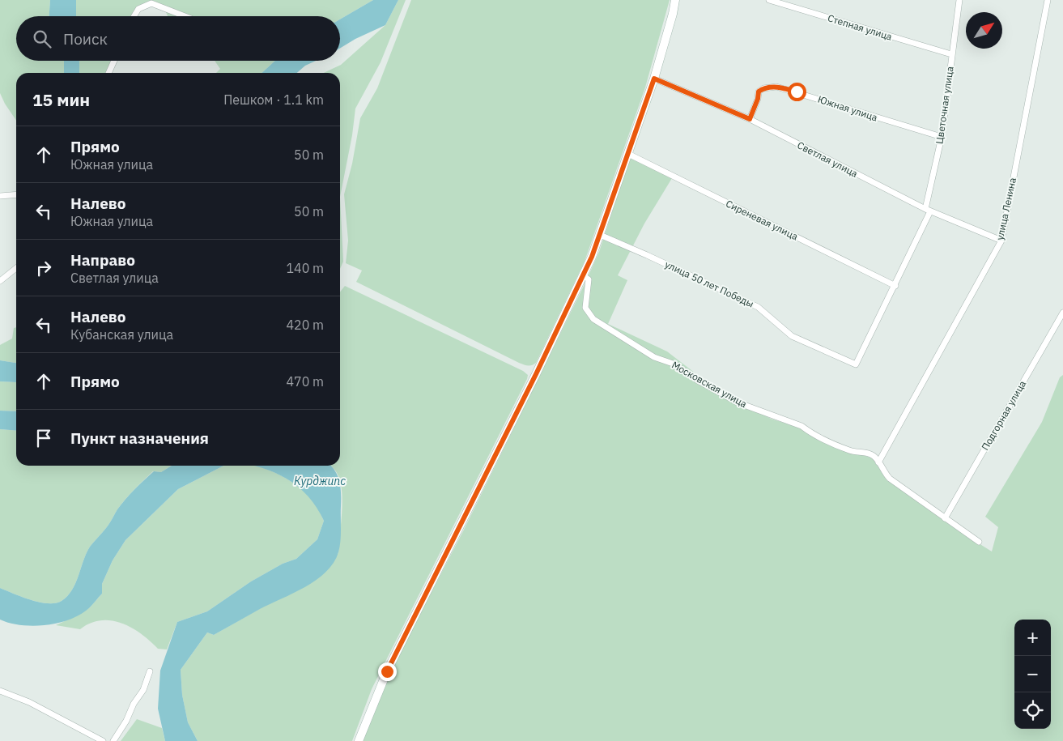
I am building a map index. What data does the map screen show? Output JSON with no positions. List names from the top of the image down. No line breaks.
{"streets":{"street":["Степная улица","Цветочная улица","Южная улица","Светлая улица","улица Ленина","Сиреневая улица","улица 50 лет Победы","Московская улица","Подгорная улица"]},"crossings":[["Степная улица","Цветочная улица"],["Цветочная улица","Южная улица"],["Цветочная улица","Светлая улица"],["Цветочная улица","Сиреневая улица"],["Цветочная улица","улица 50 лет Победы"],["Южная улица","Светлая улица"],["Светлая улица","улица Ленина"],["улица Ленина","Московская улица"]],"water":["Курджипс"],"north":"top right","page":{"search":"Поиск","heading":["15 мин","Пешком · 1.1 km"],"list":[["Прямо","Южная улица","50 m"],["Налево","Южная улица","50 m"],["Направо","Светлая улица","140 m"],["Налево","Кубанская улица","420 m"],["Прямо","470 m"],"Пункт назначения"],"map_buttons":["+","−"]}}
